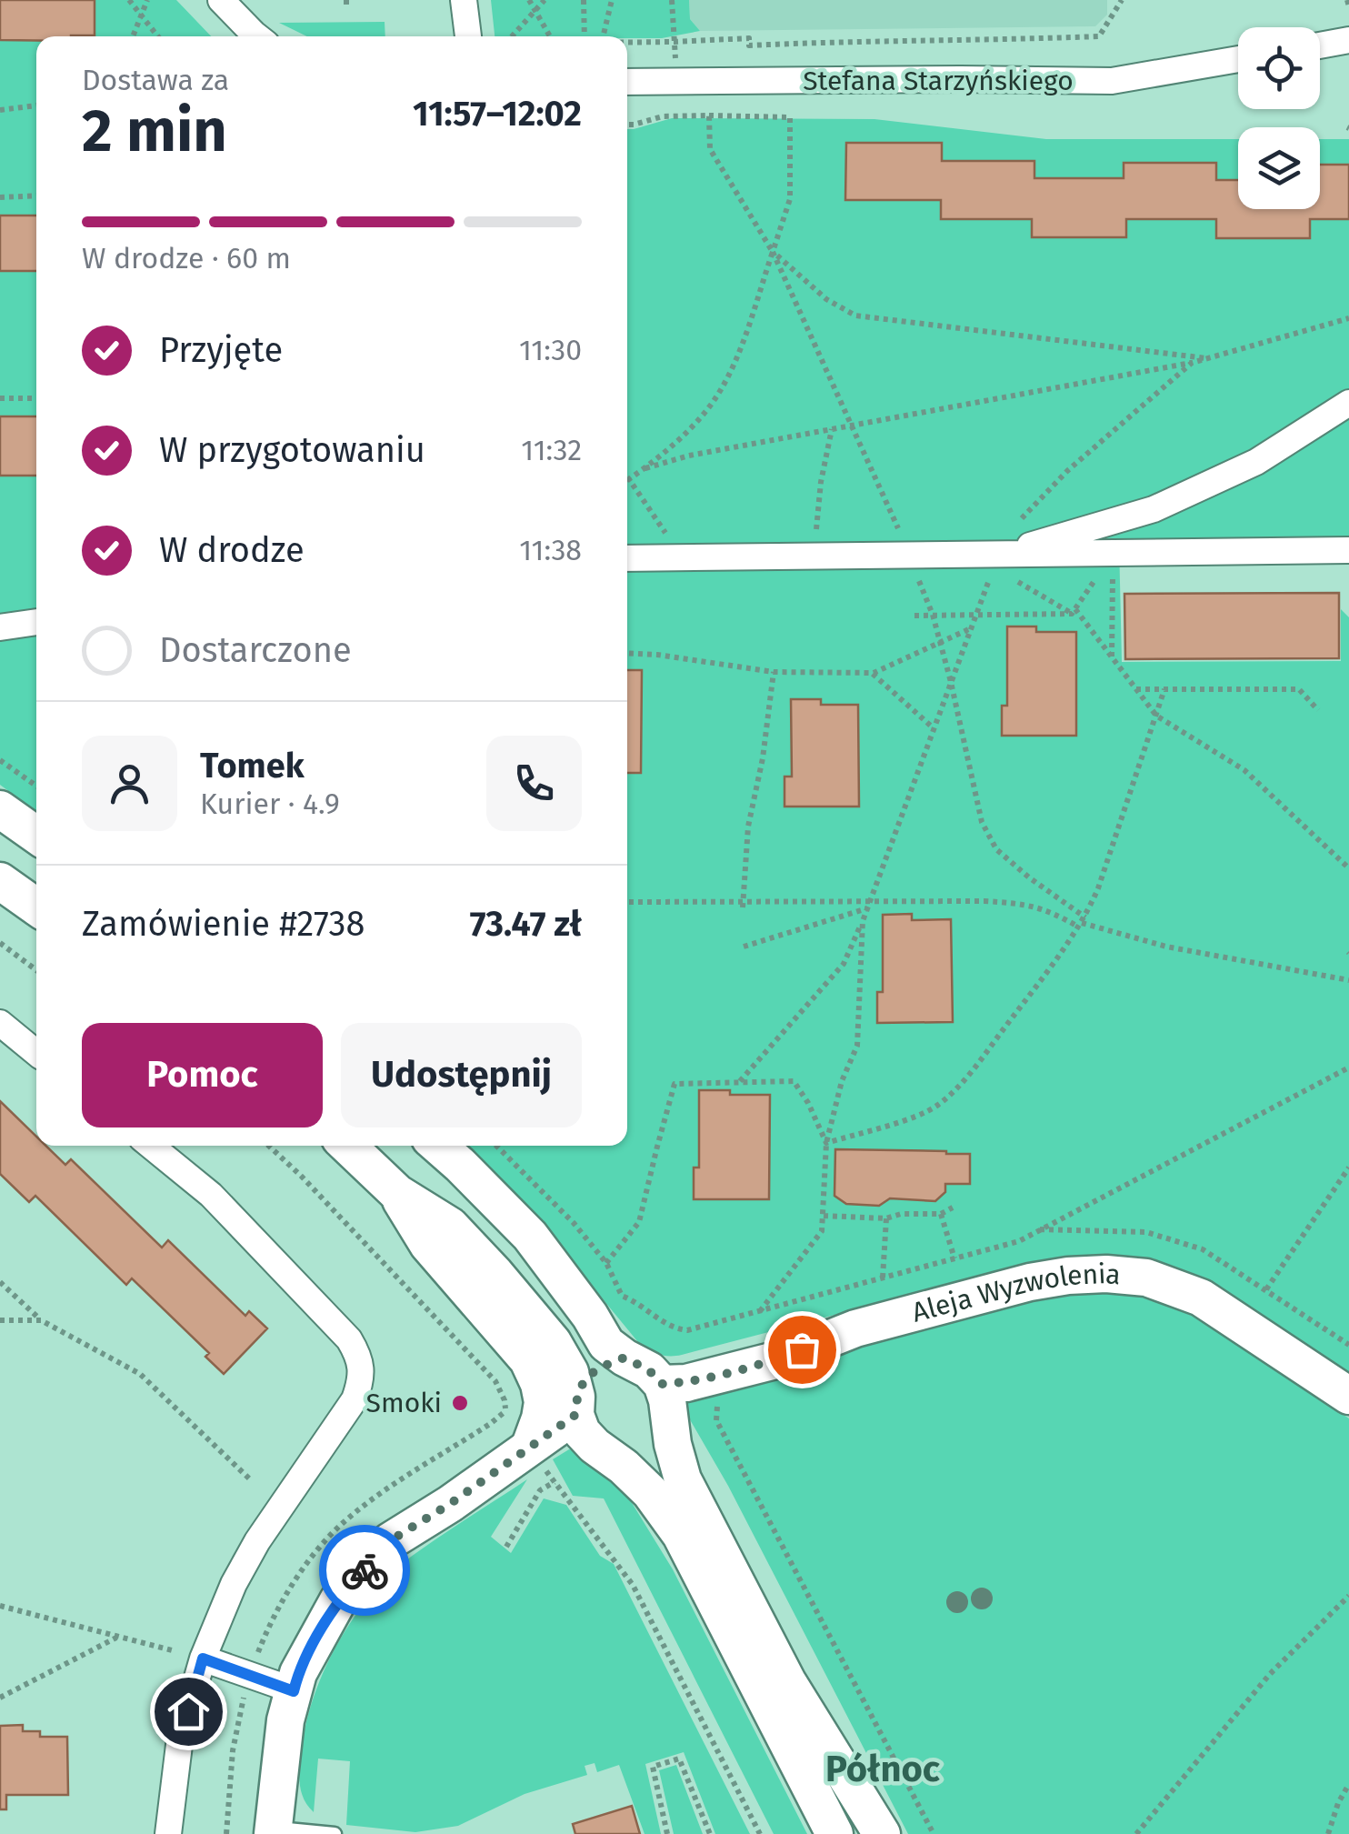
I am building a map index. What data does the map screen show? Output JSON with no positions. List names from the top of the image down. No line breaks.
{"streets":{"main road":["Aleja Wyzwolenia"],"street":["Stefana Starzyńskiego"]},"districts":["Północ"],"places":["Smoki"],"page":{"heading":["2 min","Dostawa za","11:57–12:02"],"panel":["Tomek","Kurier · 4.9","Zamówienie #2738","73.47 zł"],"bar":"W drodze · 60 m","list":[["Przyjęte","11:30"],["W przygotowaniu","11:32"],["W drodze","11:38"],"Dostarczone"],"buttons":["Pomoc","Udostępnij"]}}
